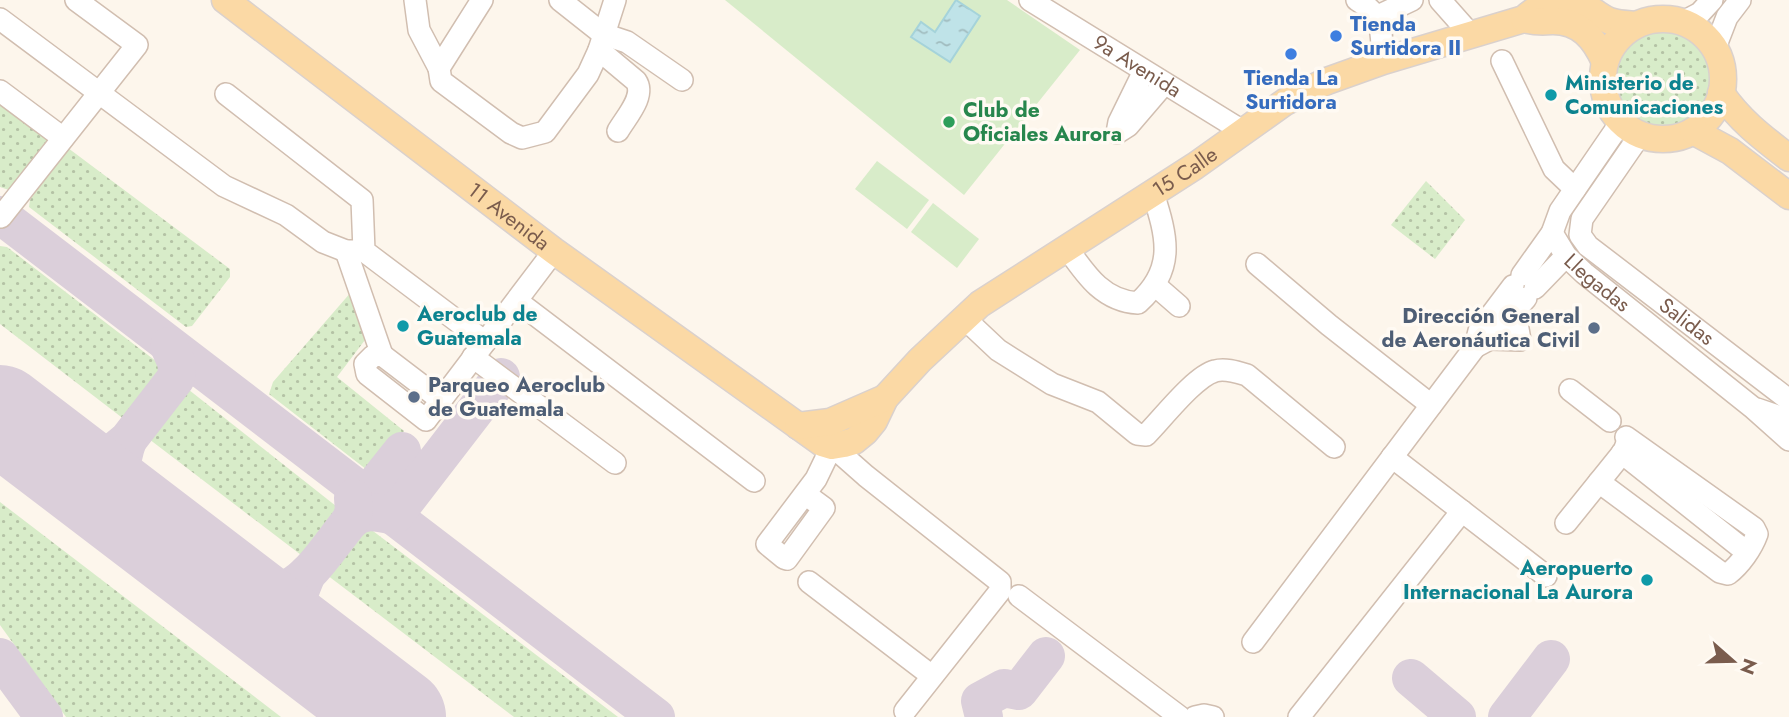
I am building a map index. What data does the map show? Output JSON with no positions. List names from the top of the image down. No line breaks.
{"streets":{"main road":["15 Calle","11 Avenida"],"street":["9a Avenida","Llegadas","Salidas"]},"crossings":[["9a Avenida","15 Calle"],["15 Calle","Llegadas"],["15 Calle","Salidas"],["Llegadas","Salidas"]],"places":["Tienda Surtidora II","Tienda La Surtidora","Ministerio de Comunicaciones","Club de Oficiales Aurora","Aeroclub de Guatemala","Dirección General de Aeronáutica Civil","Parqueo Aeroclub de Guatemala","Aeropuerto Internacional La Aurora"],"north":"right"}
